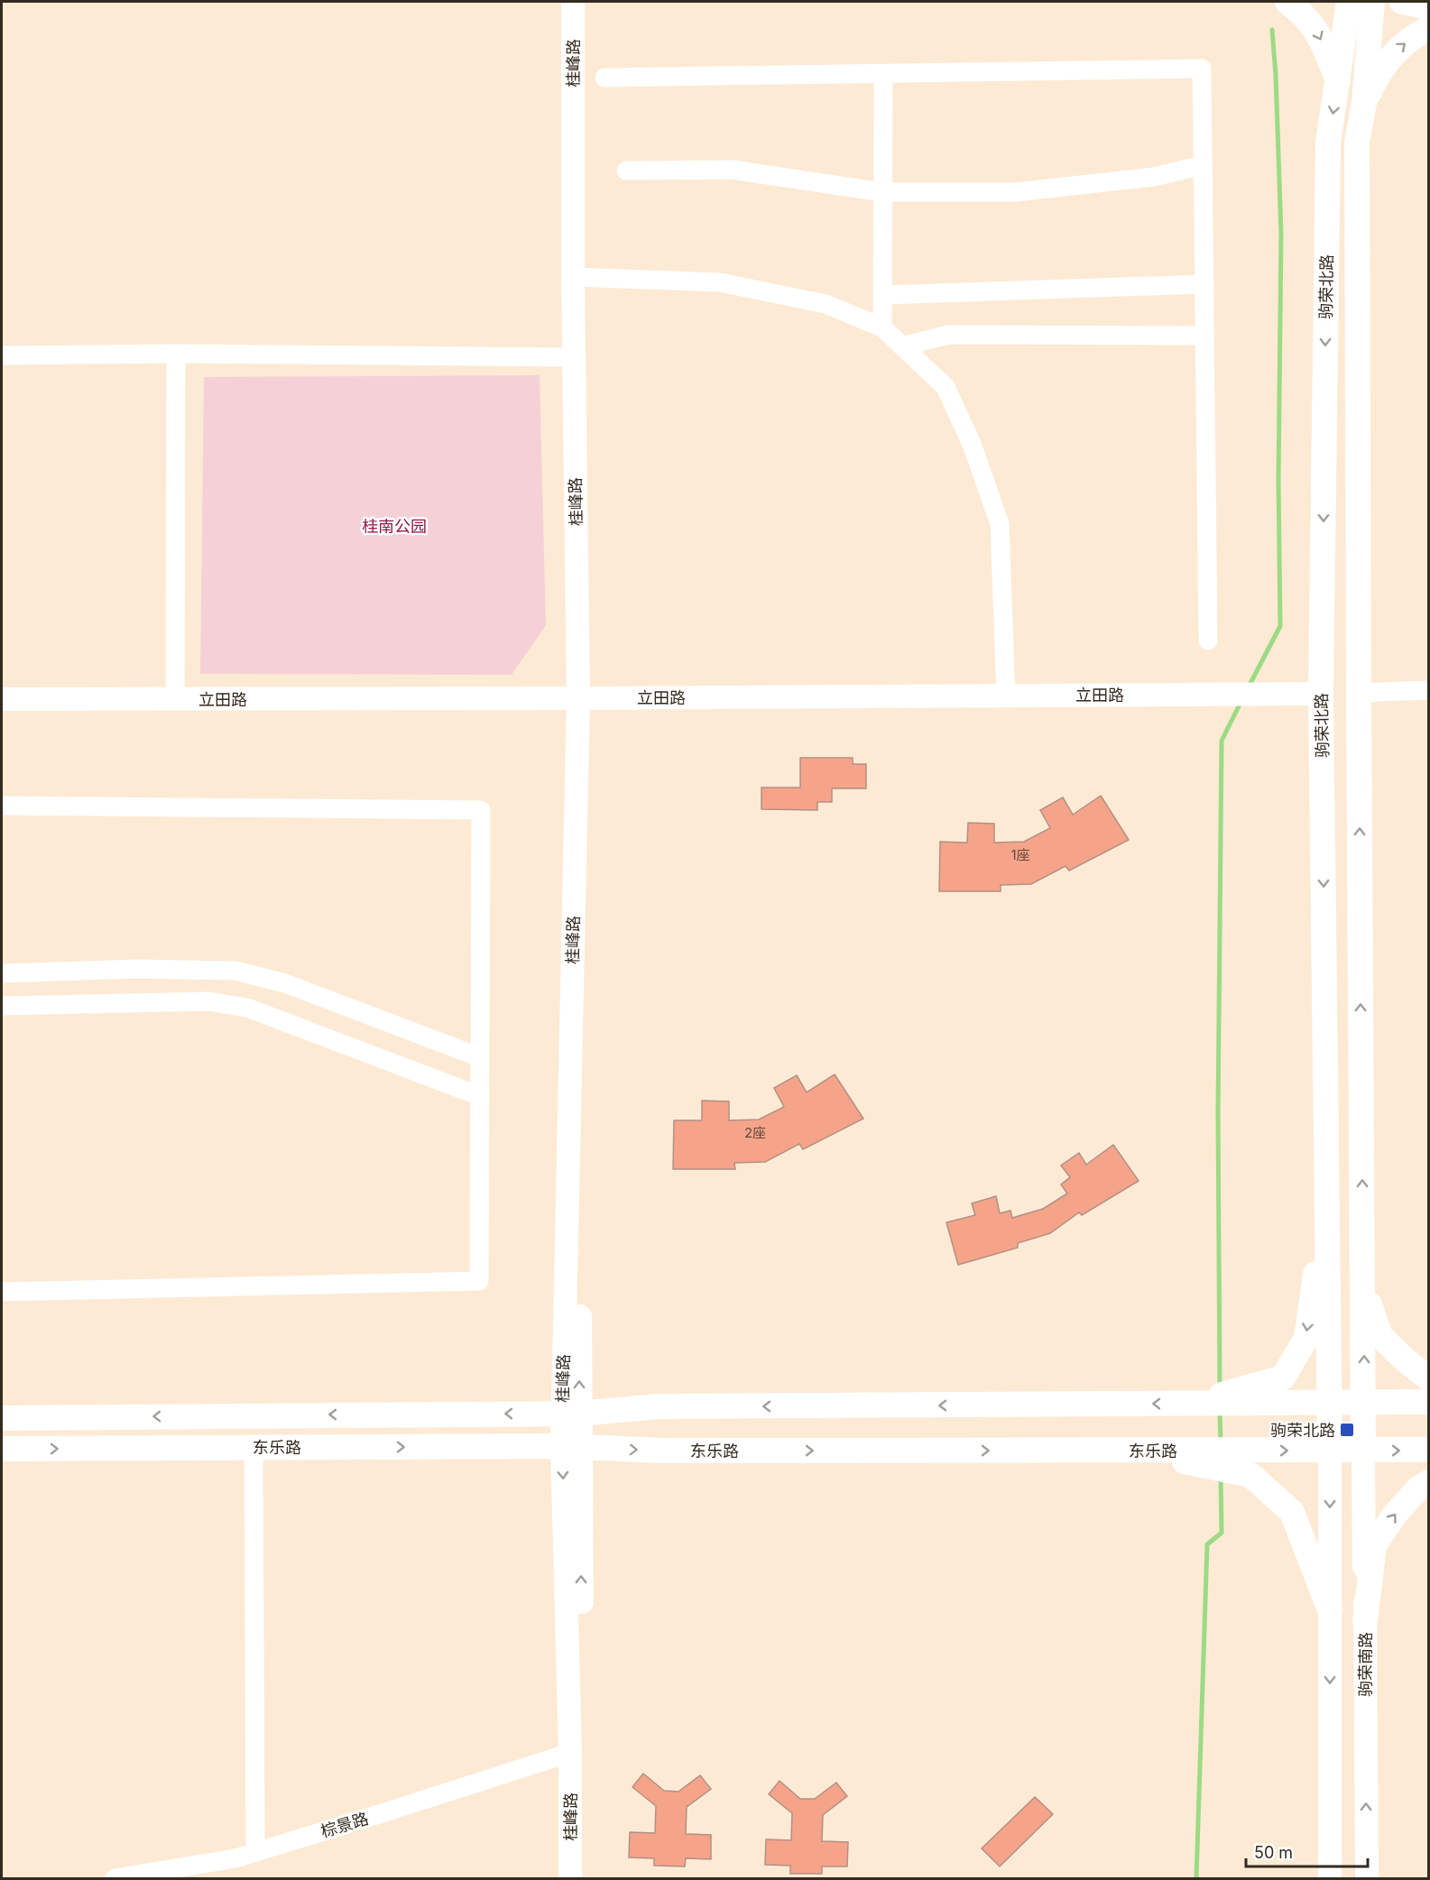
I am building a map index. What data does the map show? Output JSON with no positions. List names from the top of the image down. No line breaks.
{"streets":{"main road":["驹荣北路","东乐路"],"street":["桂峰路","立田路","驹荣南路","棕景路"]},"crossings":[["桂峰路","立田路"],["桂峰路","东乐路"],["桂峰路","棕景路"],["驹荣北路","立田路"],["驹荣北路","东乐路"],["东乐路","驹荣南路"]],"parks":["桂南公园"],"places":{"transit":["驹荣北路"]},"house_numbers":["1座","2座"],"scale_bar":"50 m"}
